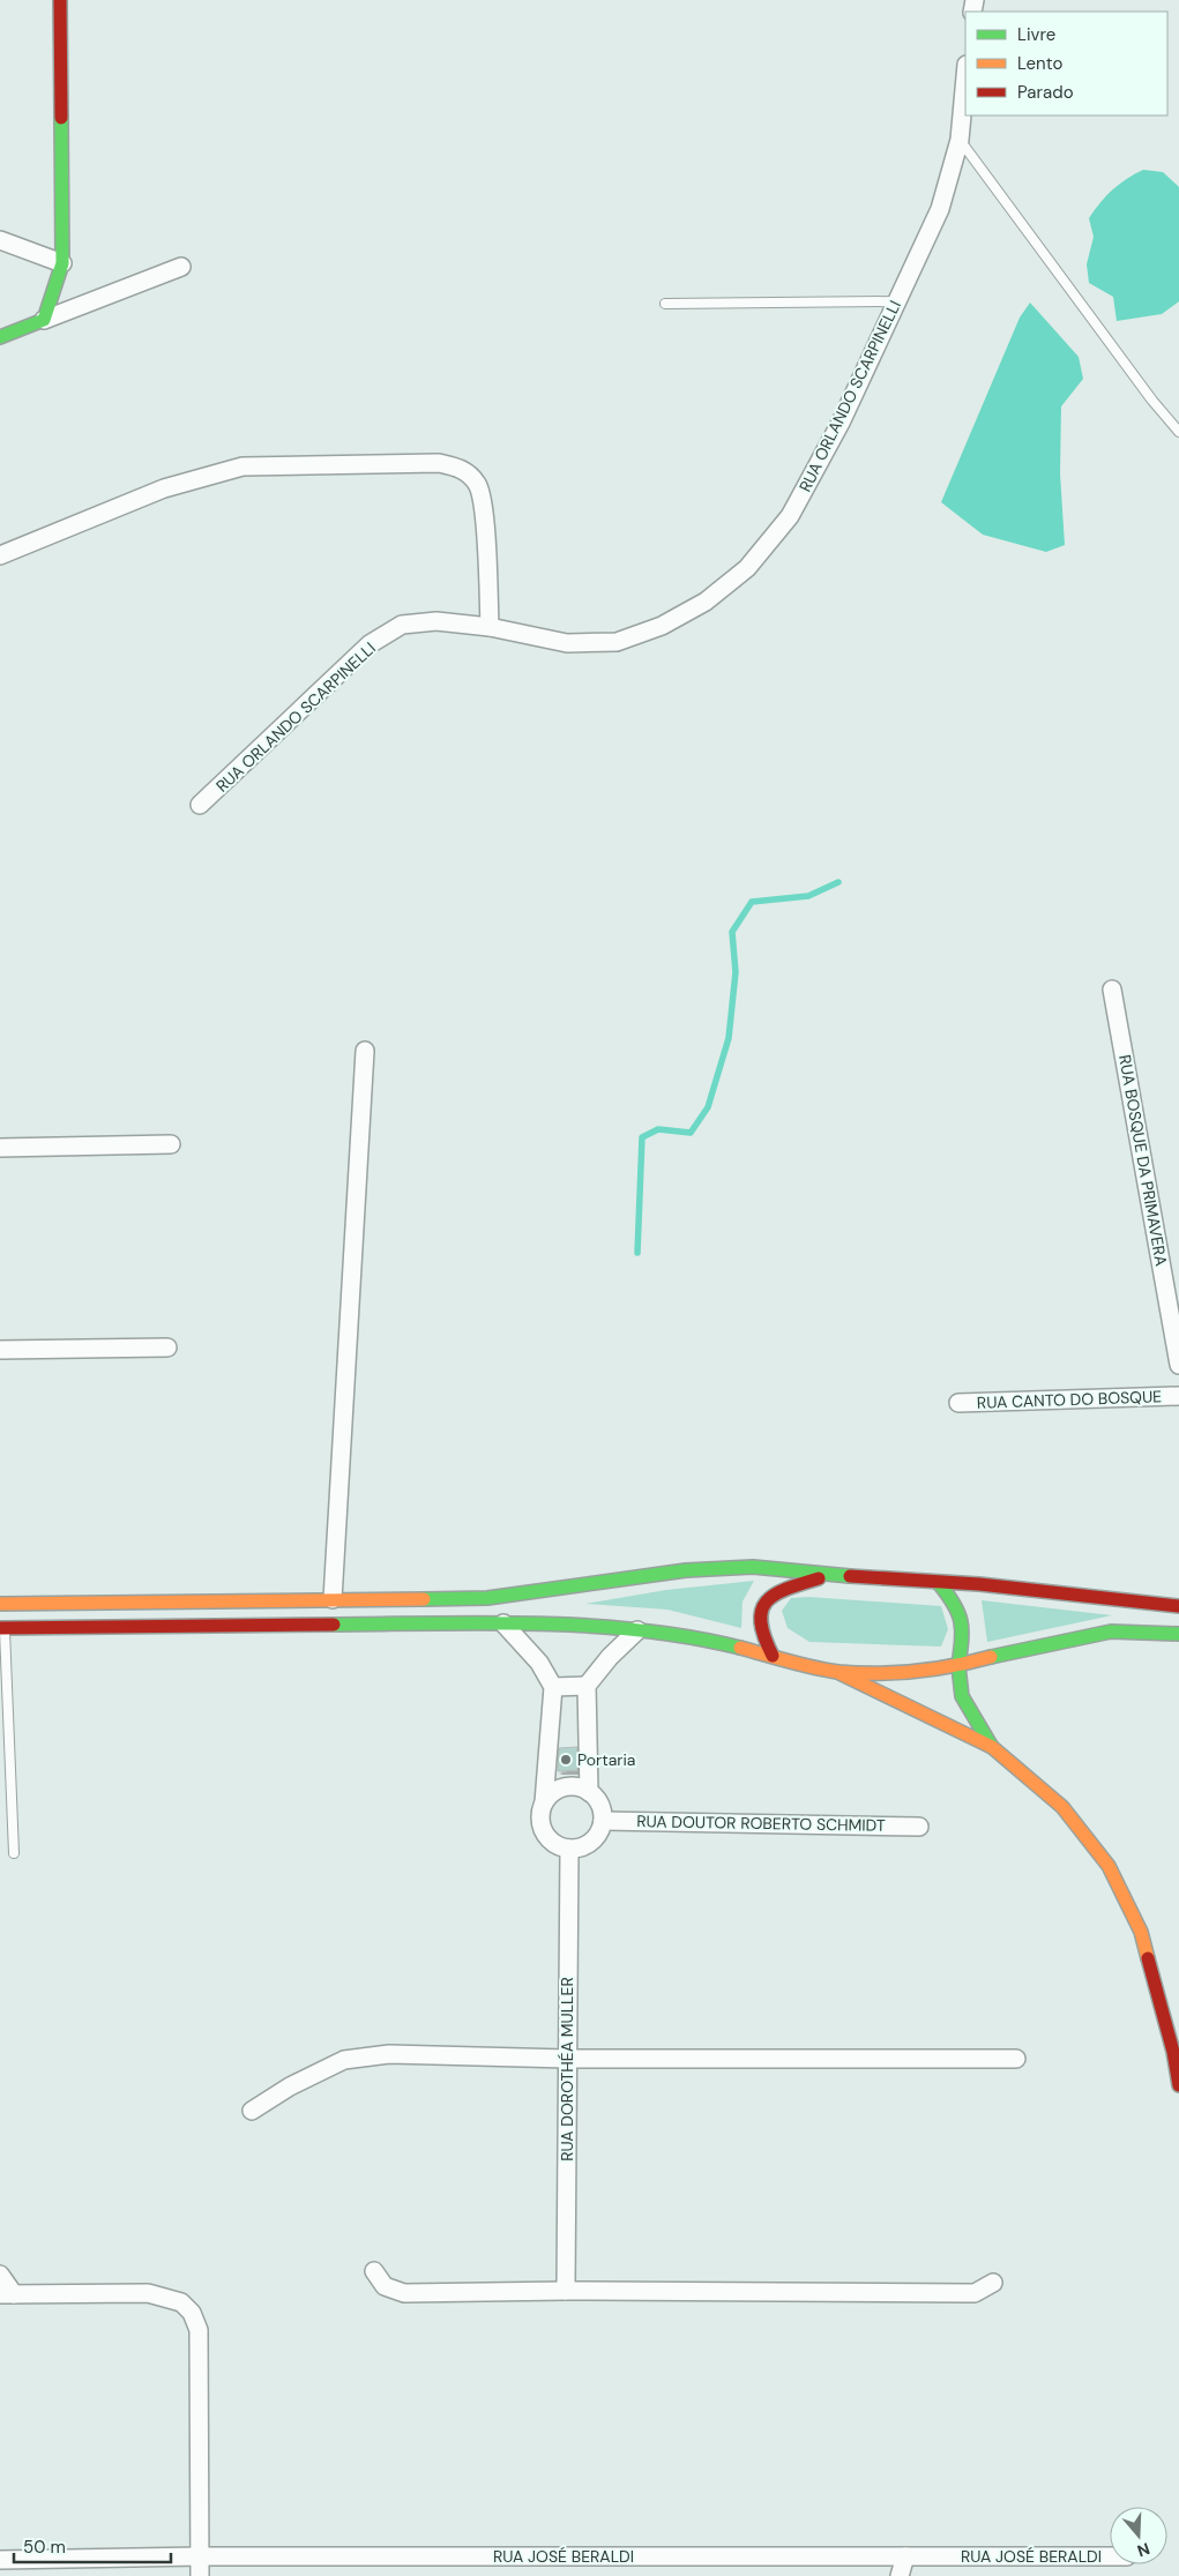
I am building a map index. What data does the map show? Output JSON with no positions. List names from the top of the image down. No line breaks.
{"streets":{"street":["RUA ORLANDO SCARPINELLI","RUA BOSQUE DA PRIMAVERA","RUA CANTO DO BOSQUE","RUA DOUTOR ROBERTO SCHMIDT","RUA DOROTHÉA MULLER","RUA JOSÉ BERALDI"]},"crossings":[["RUA DOUTOR ROBERTO SCHMIDT","RUA DOROTHÉA MULLER"]],"places":["Portaria"],"legend":["Livre","Lento","Parado"],"scale_bar":"50 m","north":"bottom"}
